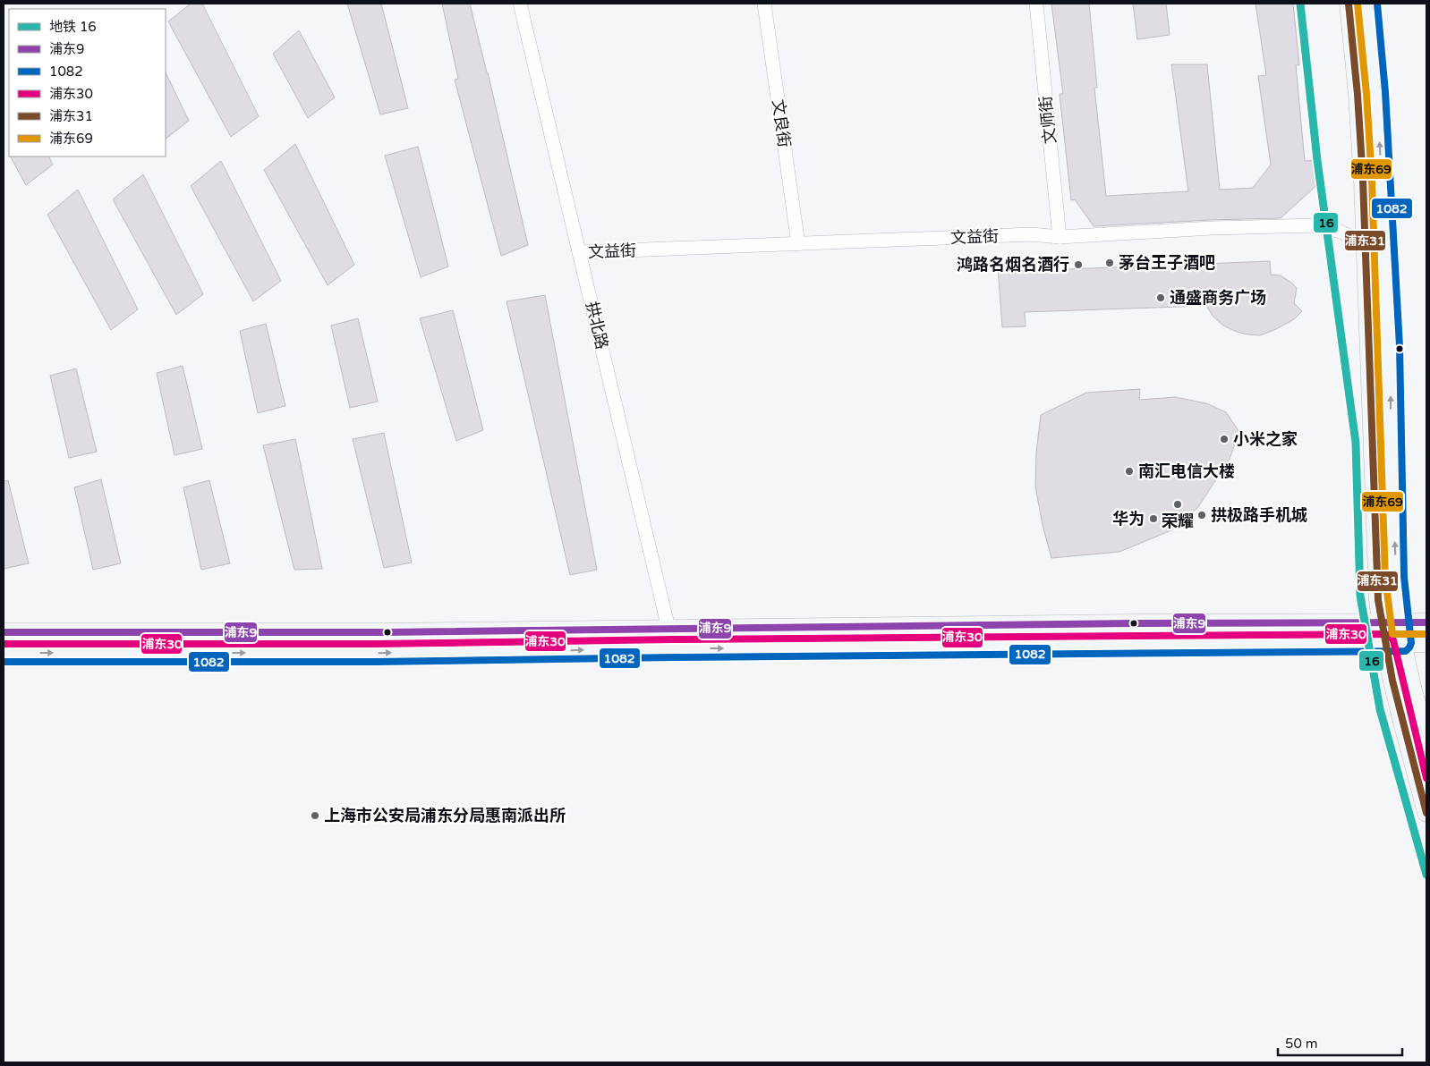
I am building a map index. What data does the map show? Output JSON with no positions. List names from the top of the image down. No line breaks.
{"streets":{"street":["文师街","文良街","文益街","拱北路"]},"crossings":[["文师街","文益街"],["文良街","文益街"],["文益街","拱北路"]],"places":["茅台王子酒吧","鸿路名烟名酒行","通盛商务广场","小米之家","南汇电信大楼","荣耀","拱极路手机城","华为","上海市公安局浦东分局惠南派出所"],"lines":["metro line 16","transit line 1082","transit line 浦东31","transit line 浦东69","transit line 浦东9","transit line 浦东30"],"legend":["地铁 16","浦东9","1082","浦东30","浦东31","浦东69"],"scale_bar":"50 m"}
